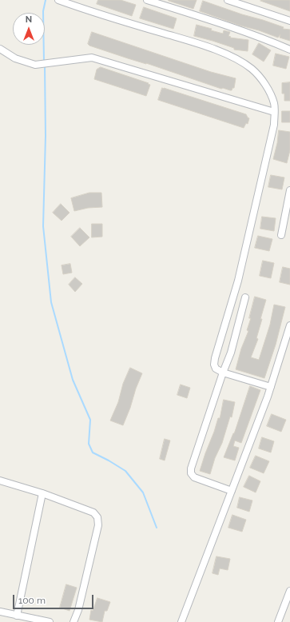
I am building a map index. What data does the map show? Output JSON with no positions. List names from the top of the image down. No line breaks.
{"scale_bar":"100 m","north":"top"}
